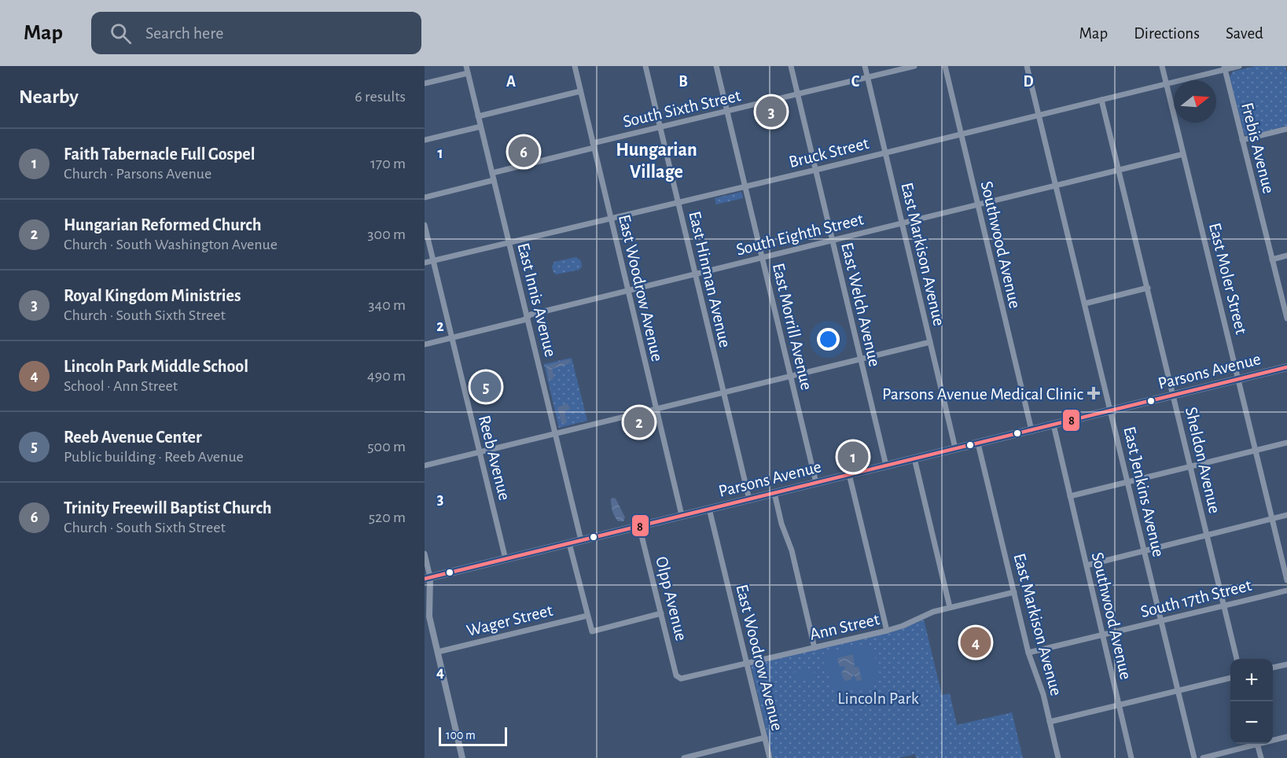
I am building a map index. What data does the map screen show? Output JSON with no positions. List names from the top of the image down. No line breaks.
{"streets":{"main road":["Parsons Avenue"],"street":["South Sixth Street","Frebis Avenue","Bruck Street","South Eighth Street","Southwood Avenue","East Markison Avenue","East Moler Street","East Hinman Avenue","East Woodrow Avenue","East Innis Avenue","East Welch Avenue","East Morrill Avenue","Reeb Avenue","Sheldon Avenue","East Jenkins Avenue","South 17th Street","Olpp Avenue","Wager Street","Ann Street"]},"crossings":[["South Sixth Street","East Markison Avenue"],["South Sixth Street","East Hinman Avenue"],["South Sixth Street","East Woodrow Avenue"],["South Sixth Street","East Innis Avenue"],["South Sixth Street","East Welch Avenue"],["South Sixth Street","East Morrill Avenue"],["Frebis Avenue","Bruck Street"],["Bruck Street","Southwood Avenue"],["Bruck Street","East Markison Avenue"],["Bruck Street","East Moler Street"],["Bruck Street","East Hinman Avenue"],["Bruck Street","East Woodrow Avenue"],["Bruck Street","East Innis Avenue"],["Bruck Street","East Welch Avenue"],["Bruck Street","East Morrill Avenue"],["Bruck Street","Reeb Avenue"],["Bruck Street","Sheldon Avenue"],["Bruck Street","East Jenkins Avenue"],["South Eighth Street","Southwood Avenue"],["South Eighth Street","East Markison Avenue"],["South Eighth Street","East Moler Street"],["South Eighth Street","East Hinman Avenue"],["South Eighth Street","East Woodrow Avenue"],["South Eighth Street","East Innis Avenue"],["South Eighth Street","East Welch Avenue"],["South Eighth Street","East Morrill Avenue"],["South Eighth Street","Reeb Avenue"],["South Eighth Street","Sheldon Avenue"],["South Eighth Street","East Jenkins Avenue"],["Southwood Avenue","Parsons Avenue"],["Southwood Avenue","South 17th Street"],["East Markison Avenue","Parsons Avenue"],["East Markison Avenue","South 17th Street"],["East Markison Avenue","Ann Street"],["East Moler Street","Parsons Avenue"],["East Hinman Avenue","Parsons Avenue"],["East Woodrow Avenue","Parsons Avenue"],["East Woodrow Avenue","Ann Street"],["East Innis Avenue","Parsons Avenue"],["East Welch Avenue","Parsons Avenue"],["East Morrill Avenue","Parsons Avenue"],["Parsons Avenue","Reeb Avenue"],["Parsons Avenue","Sheldon Avenue"],["Parsons Avenue","East Jenkins Avenue"],["Parsons Avenue","Olpp Avenue"],["Sheldon Avenue","South 17th Street"],["East Jenkins Avenue","South 17th Street"],["Olpp Avenue","Ann Street"]],"districts":["Hungarian Village"],"parks":["Lincoln Park"],"places":{"health":["Parsons Avenue Medical Clinic"]},"lines":["transit line 8"],"scale_bar":"100 m","north":"right","page":{"header":"Map","search":"Search here","nav":["Map","Directions","Saved"],"heading":["Nearby","6 results"],"pins":["3","6","5","2","1","4"],"list":[{"mark":"1","name":"Faith Tabernacle Full Gospel","note":"Church · Parsons Avenue","value":"170 m"},{"mark":"2","name":"Hungarian Reformed Church","note":"Church · South Washington Avenue","value":"300 m"},{"mark":"3","name":"Royal Kingdom Ministries","note":"Church · South Sixth Street","value":"340 m"},{"mark":"4","name":"Lincoln Park Middle School","note":"School · Ann Street","value":"490 m"},{"mark":"5","name":"Reeb Avenue Center","note":"Public building · Reeb Avenue","value":"500 m"},{"mark":"6","name":"Trinity Freewill Baptist Church","note":"Church · South Sixth Street","value":"520 m"}],"map_buttons":["+","−"],"scale":"100 m"},"grid":{"columns":["A","B","C","D"],"rows":["1","2","3","4"]}}
